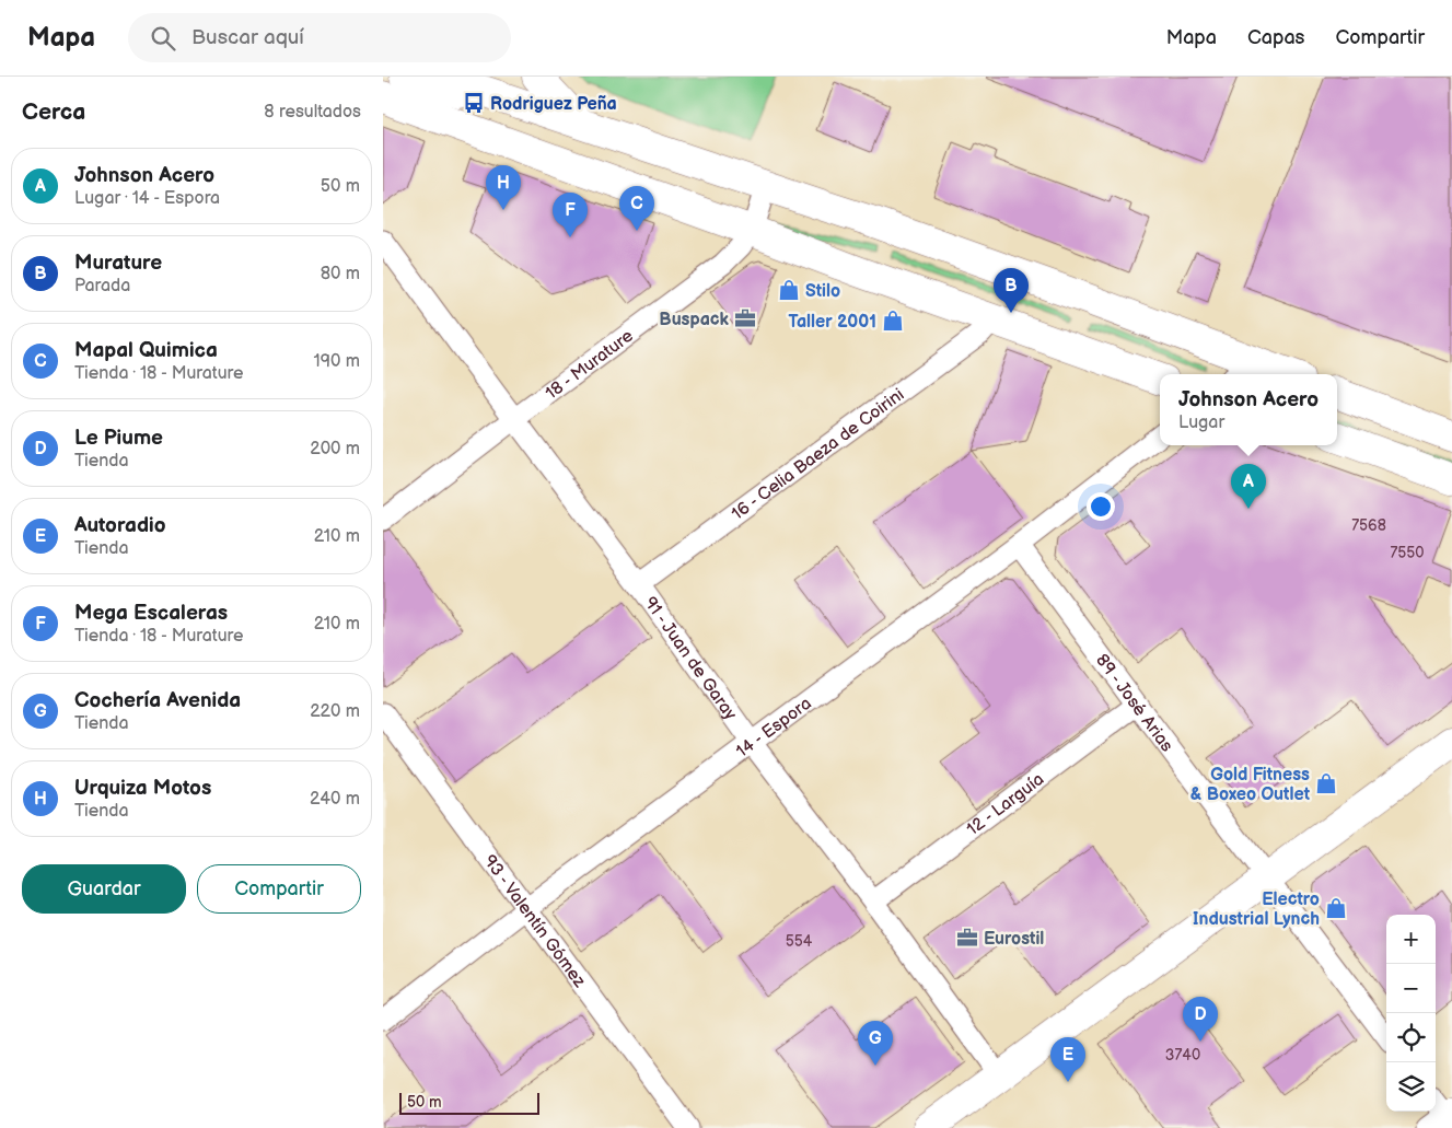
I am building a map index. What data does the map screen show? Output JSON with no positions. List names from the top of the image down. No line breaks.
{"streets":{"street":["18 - Murature","16 - Celia Baeza de Coirini","91 - Juan de Garay","89 - José Arias","14 - Espora","12 - Larguía","93 - Valentín Gómez"]},"crossings":[["18 - Murature","91 - Juan de Garay"],["16 - Celia Baeza de Coirini","91 - Juan de Garay"],["91 - Juan de Garay","14 - Espora"],["91 - Juan de Garay","12 - Larguía"],["89 - José Arias","14 - Espora"],["89 - José Arias","12 - Larguía"],["14 - Espora","93 - Valentín Gómez"]],"places":{"bus stop":["Rodriguez Peña"],"shop":["Stilo","Taller 2001","Gold Fitness & Boxeo Outlet","Electro Industrial Lynch"],"office":["Buspack","Eurostil"]},"house_numbers":["7568","7550","554","3740"],"scale_bar":"50 m","page":{"header":"Mapa","search":"Buscar aquí","nav":["Mapa","Capas","Compartir"],"heading":["Cerca","8 resultados"],"list":[{"mark":"A","name":"Johnson Acero","note":"Lugar · 14 - Espora","value":"50 m"},{"mark":"B","name":"Murature","note":"Parada","value":"80 m"},{"mark":"C","name":"Mapal Quimica","note":"Tienda · 18 - Murature","value":"190 m"},{"mark":"D","name":"Le Piume","note":"Tienda","value":"200 m"},{"mark":"E","name":"Autoradio","note":"Tienda","value":"210 m"},{"mark":"F","name":"Mega Escaleras","note":"Tienda · 18 - Murature","value":"210 m"},{"mark":"G","name":"Cochería Avenida","note":"Tienda","value":"220 m"},{"mark":"H","name":"Urquiza Motos","note":"Tienda","value":"240 m"}],"pins":["H","C","F","B","A","D","G","E"],"popup":["Johnson Acero","Lugar"],"buttons":["Guardar","Compartir"],"map_buttons":["+","−"],"scale":"50 m"}}
